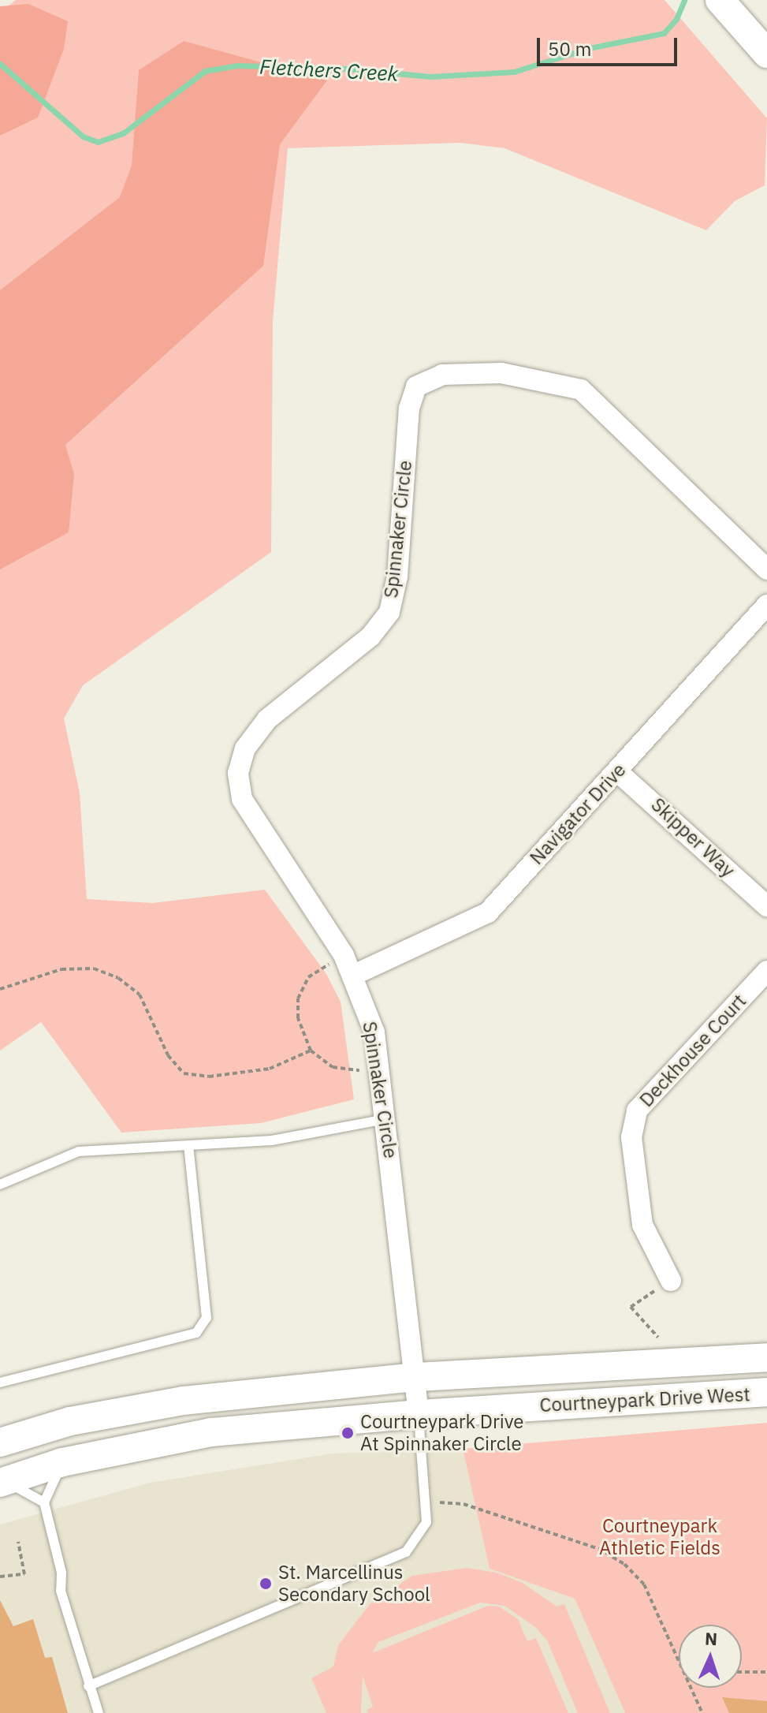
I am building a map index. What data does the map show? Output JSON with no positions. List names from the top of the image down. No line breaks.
{"streets":{"main road":["Courtneypark Drive West"],"street":["Spinnaker Circle","Navigator Drive","Skipper Way","Deckhouse Court"]},"crossings":[["Spinnaker Circle","Navigator Drive"],["Spinnaker Circle","Courtneypark Drive West"],["Navigator Drive","Skipper Way"]],"water":["Fletchers Creek"],"parks":["Courtneypark Athletic Fields"],"places":["Courtneypark Drive At Spinnaker Circle","St. Marcellinus Secondary School"],"scale_bar":"50 m","north":"top"}
